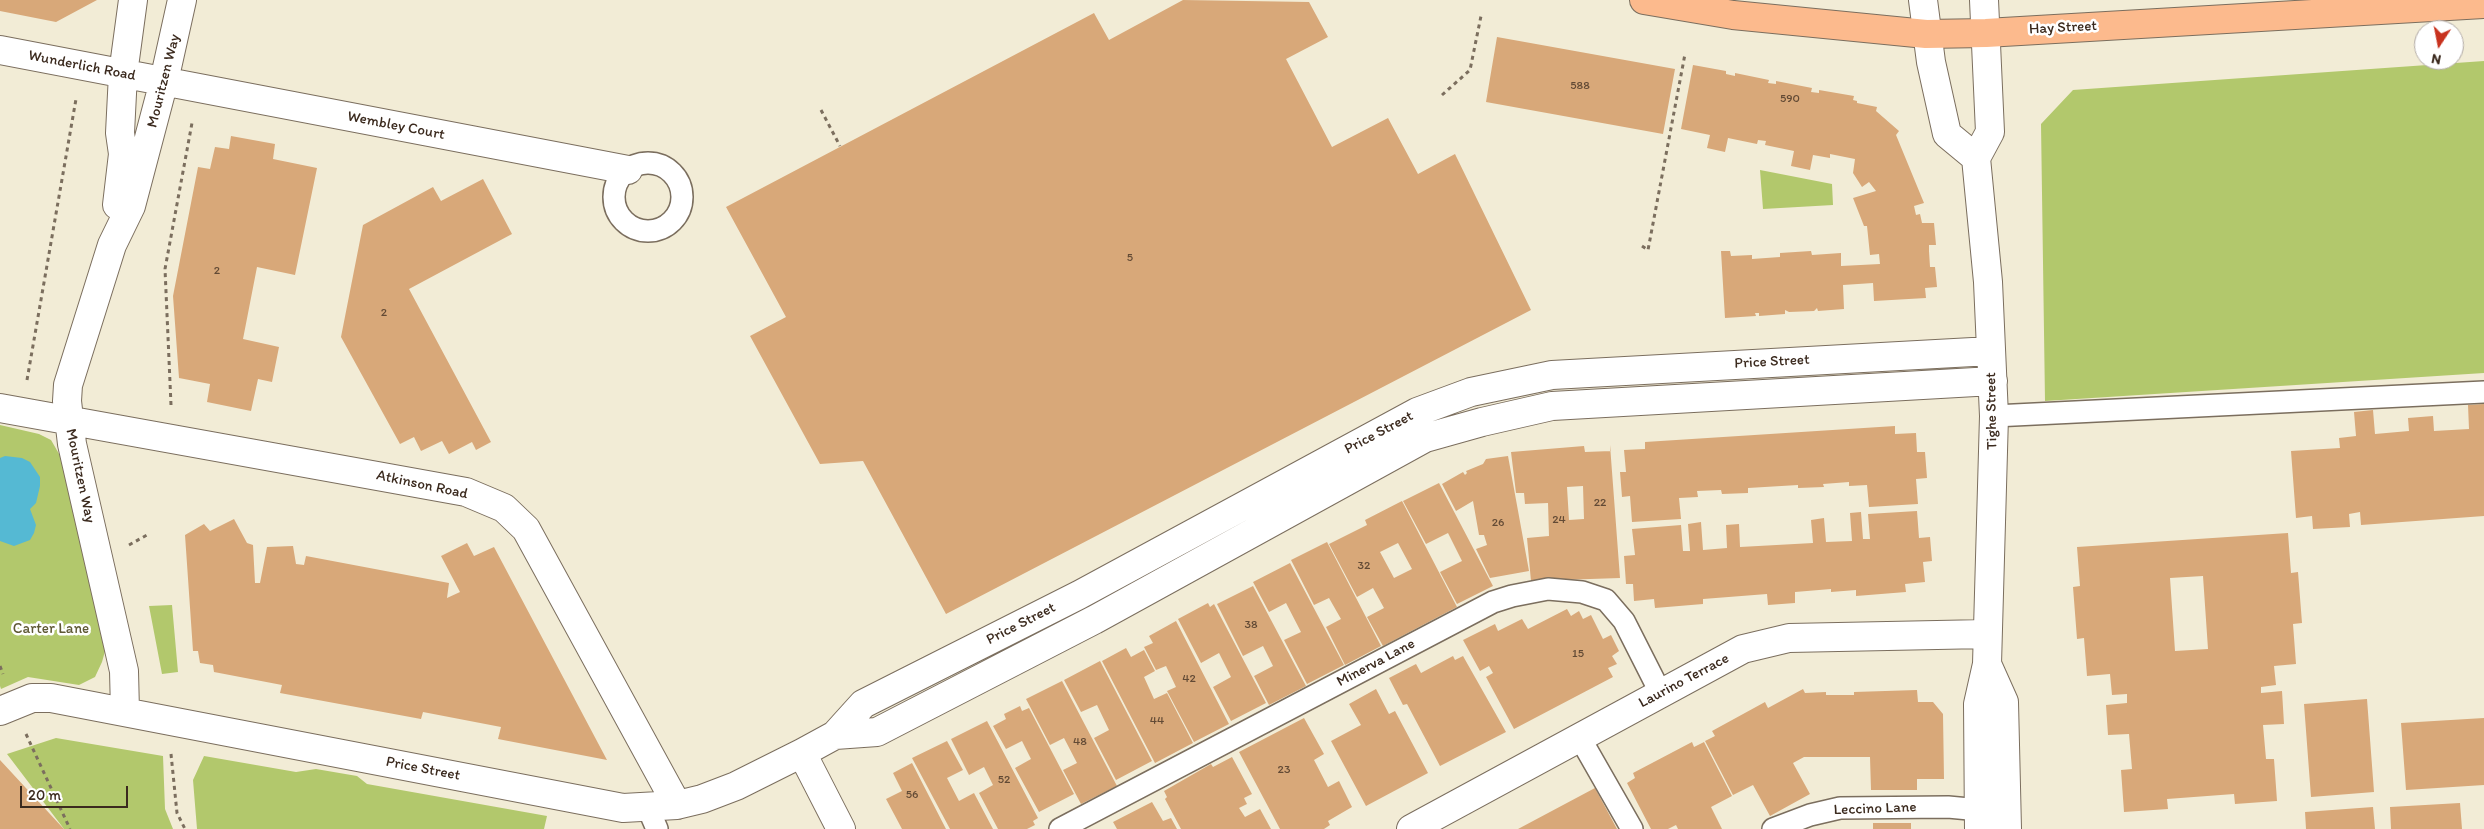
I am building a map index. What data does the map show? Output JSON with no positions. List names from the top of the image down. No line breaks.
{"streets":{"main road":["Hay Street"],"street":["Wunderlich Road","Mouritzen Way","Wembley Court","Price Street","Tighe Street","Atkinson Road","Laurino Terrace"],"lane":["Minerva Lane","Leccino Lane"]},"crossings":[["Wunderlich Road","Mouritzen Way"],["Wunderlich Road","Wembley Court"],["Mouritzen Way","Wembley Court"],["Mouritzen Way","Price Street"],["Mouritzen Way","Atkinson Road"],["Price Street","Tighe Street"],["Price Street","Atkinson Road"],["Tighe Street","Laurino Terrace"],["Tighe Street","Leccino Lane"],["Minerva Lane","Laurino Terrace"]],"parks":["Carter Lane"],"house_numbers":["588","590","5","2","2","22","24","26","32","38","15","42","44","48","23","52","56"],"scale_bar":"20 m","north":"bottom"}
